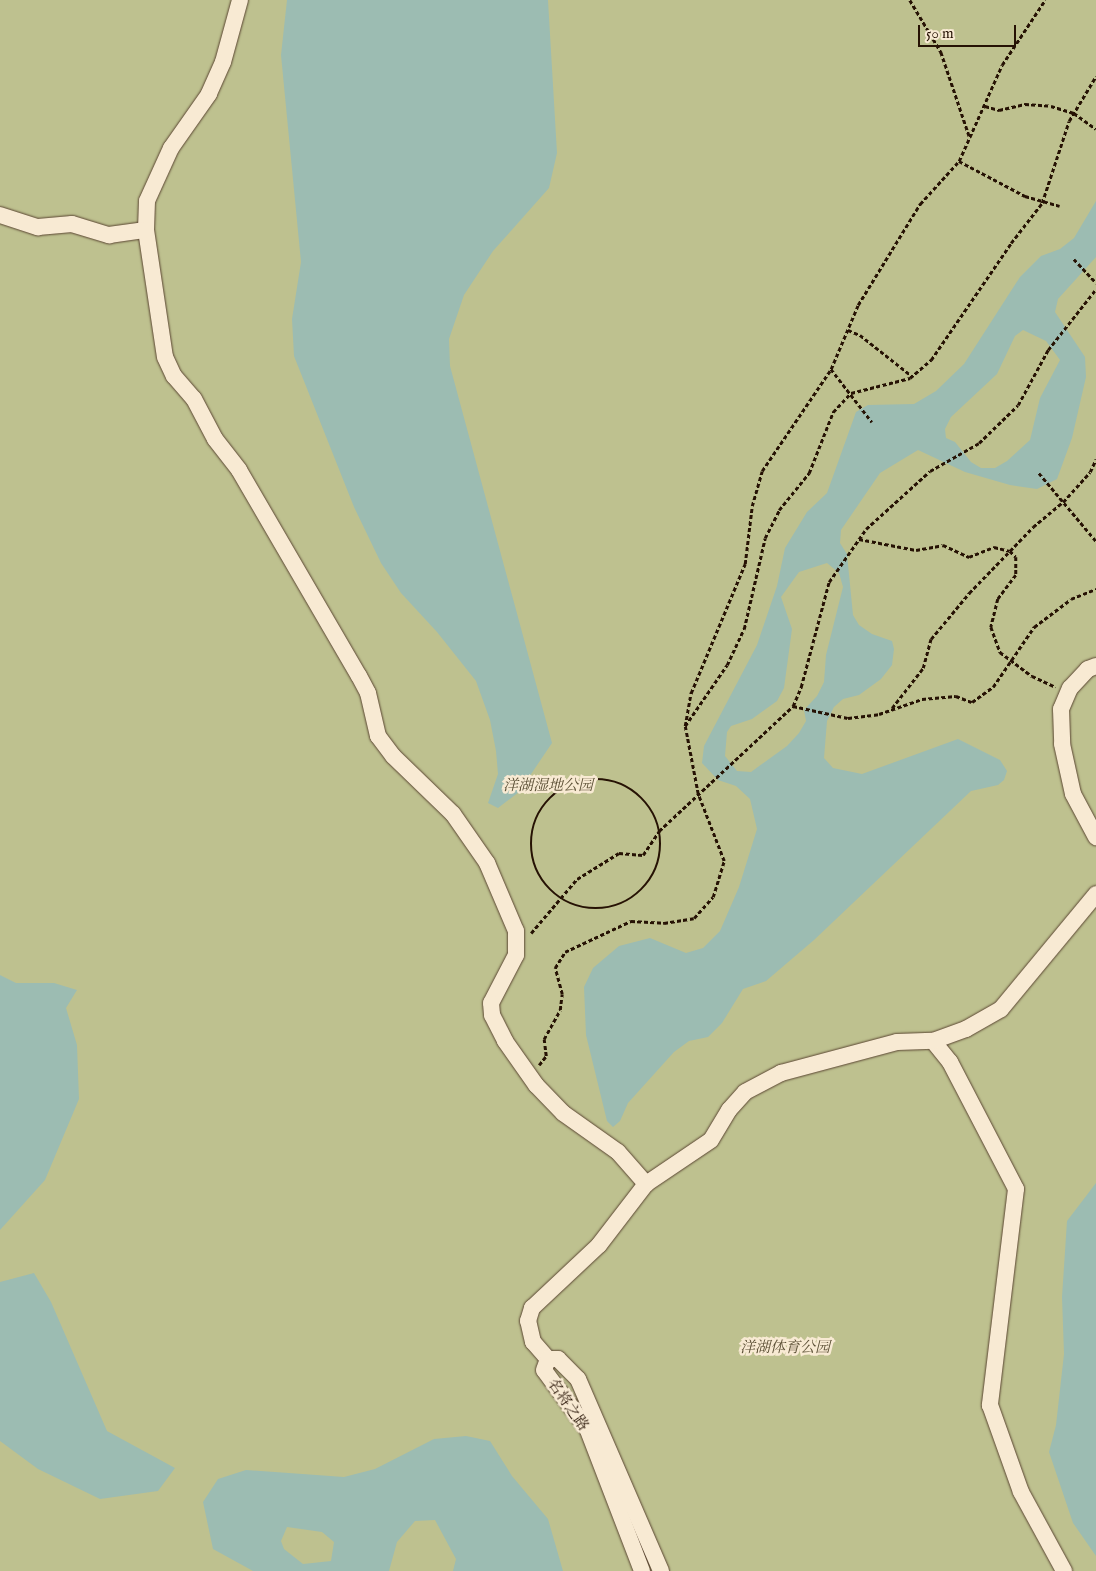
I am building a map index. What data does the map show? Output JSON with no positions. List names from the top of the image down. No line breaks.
{"streets":{"street":["名将之路"]},"parks":["洋湖湿地公园","洋湖体育公园"],"scale_bar":"50 m"}
